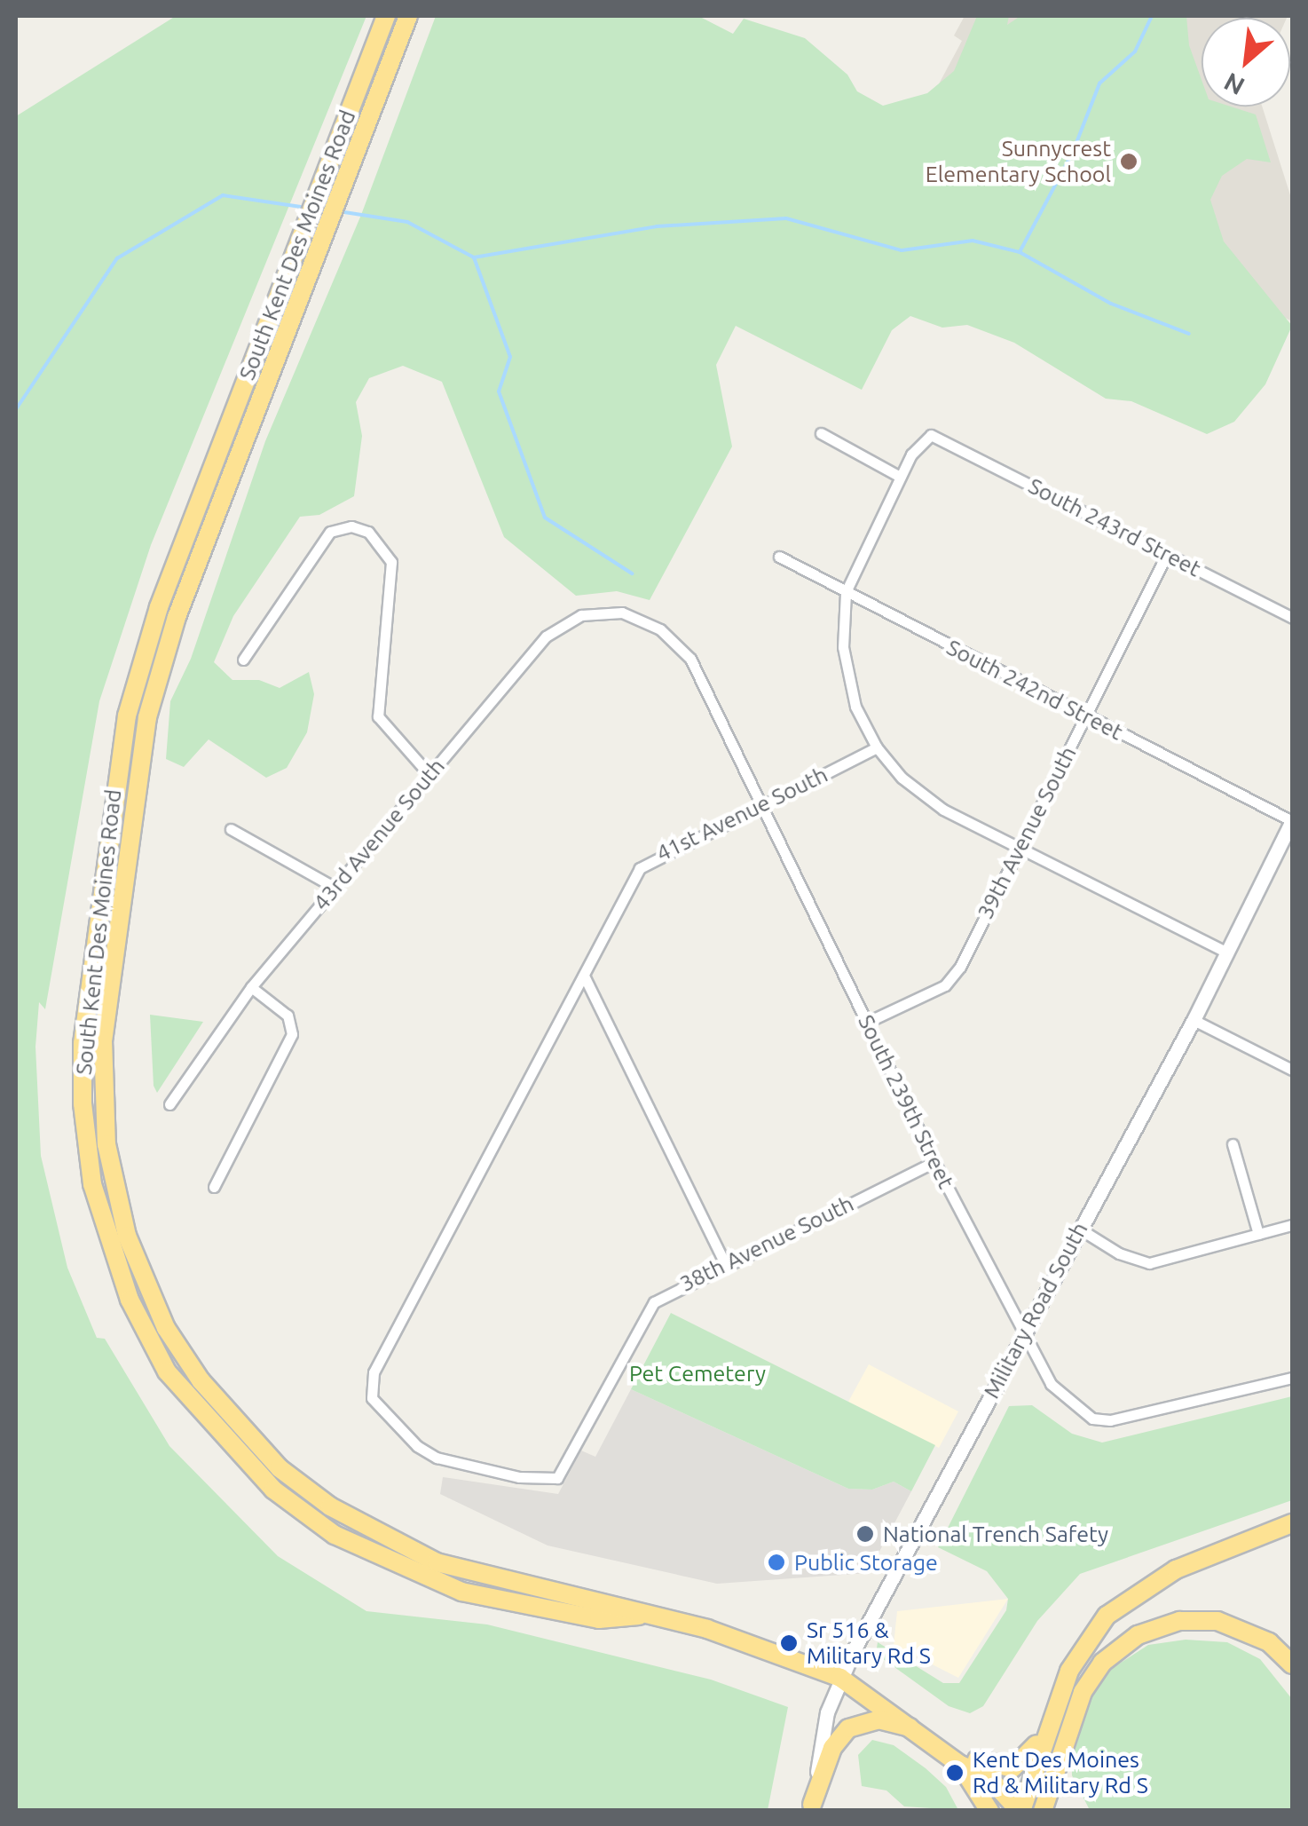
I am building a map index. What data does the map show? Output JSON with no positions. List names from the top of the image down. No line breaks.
{"streets":{"highway":["South Kent Des Moines Road"],"main road":["Military Road South"],"street":["South 243rd Street","South 242nd Street","41st Avenue South","39th Avenue South","43rd Avenue South","South 239th Street","38th Avenue South"]},"crossings":[["South Kent Des Moines Road","Military Road South"],["South 243rd Street","39th Avenue South"],["South 242nd Street","39th Avenue South"],["South 242nd Street","Military Road South"],["41st Avenue South","South 239th Street"],["41st Avenue South","38th Avenue South"],["39th Avenue South","South 239th Street"],["43rd Avenue South","South 239th Street"],["South 239th Street","38th Avenue South"],["South 239th Street","Military Road South"]],"parks":["Pet Cemetery"],"places":["Sunnycrest Elementary School","National Trench Safety","Public Storage","Sr 516 & Military Rd S","Kent Des Moines Rd & Military Rd S"],"north":"bottom left"}
